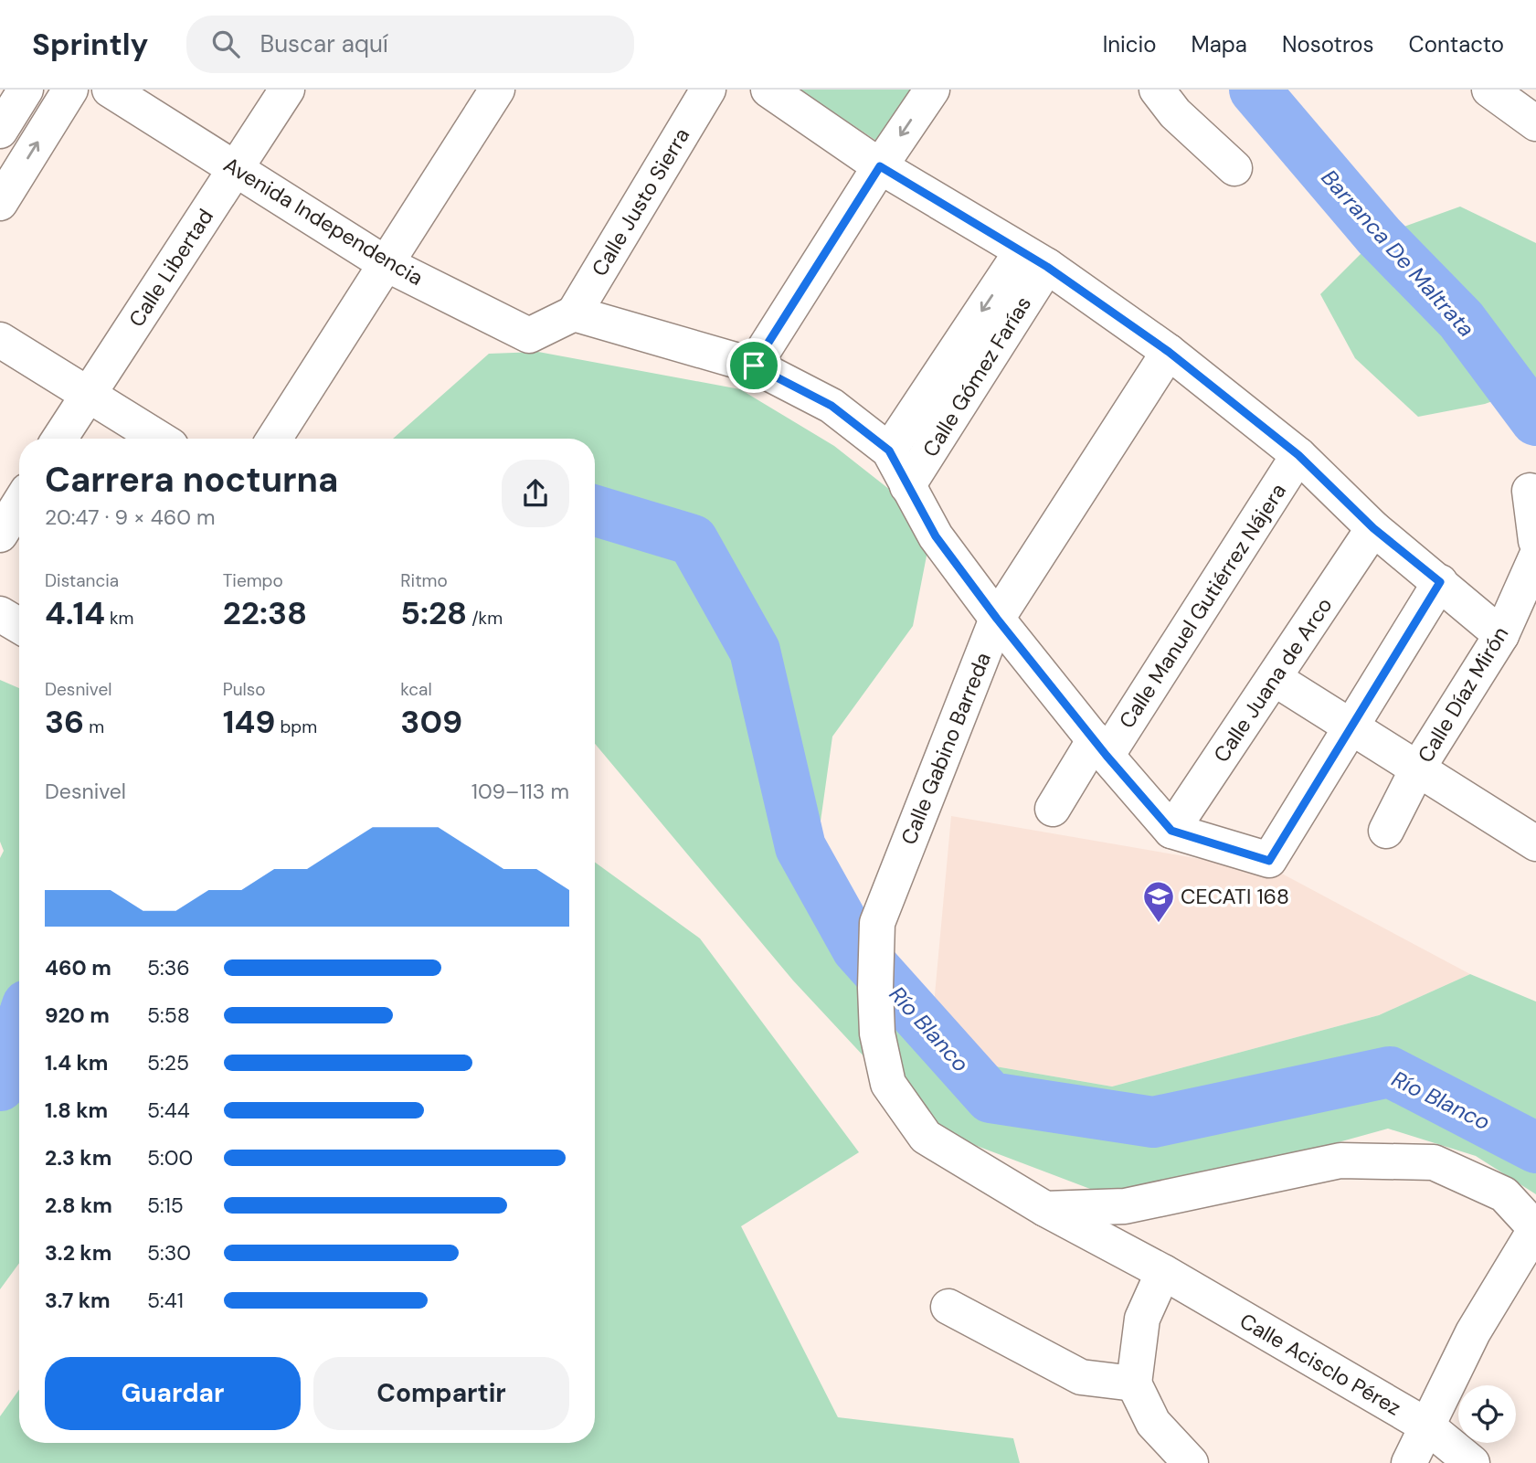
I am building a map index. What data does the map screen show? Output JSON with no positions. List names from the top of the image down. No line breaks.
{"streets":{"street":["Calle Justo Sierra","Avenida Independencia","Calle Libertad","Calle Gómez Farías","Calle Manuel Gutiérrez Nájera","Calle Juana de Arco","Calle Díaz Mirón","Calle Gabino Barreda","Calle Acisclo Pérez"]},"crossings":[["Calle Justo Sierra","Avenida Independencia"],["Avenida Independencia","Calle Libertad"],["Calle Gabino Barreda","Calle Acisclo Pérez"]],"water":["Barranca De Maltrata","Río Blanco"],"places":{"school or university":["CECATI 168"]},"page":{"header":"Sprintly","search":"Buscar aquí","nav":["Inicio","Mapa","Nosotros","Contacto"],"heading":["Carrera nocturna","20:47 · 9 × 460 m"],"stats":[["Distancia","4.14 km"],["Tiempo","22:38"],["Ritmo","5:28 /km"],["Desnivel","36 m"],["Pulso","149 bpm"],["kcal","309"]],"chart":["Desnivel","109–113 m"],"list":[{"name":"460 m","note":"5:36"},{"name":"920 m","note":"5:58"},{"name":"1.4 km","note":"5:25"},{"name":"1.8 km","note":"5:44"},{"name":"2.3 km","note":"5:00"},{"name":"2.8 km","note":"5:15"},{"name":"3.2 km","note":"5:30"},{"name":"3.7 km","note":"5:41"}],"buttons":["Guardar","Compartir"]}}
